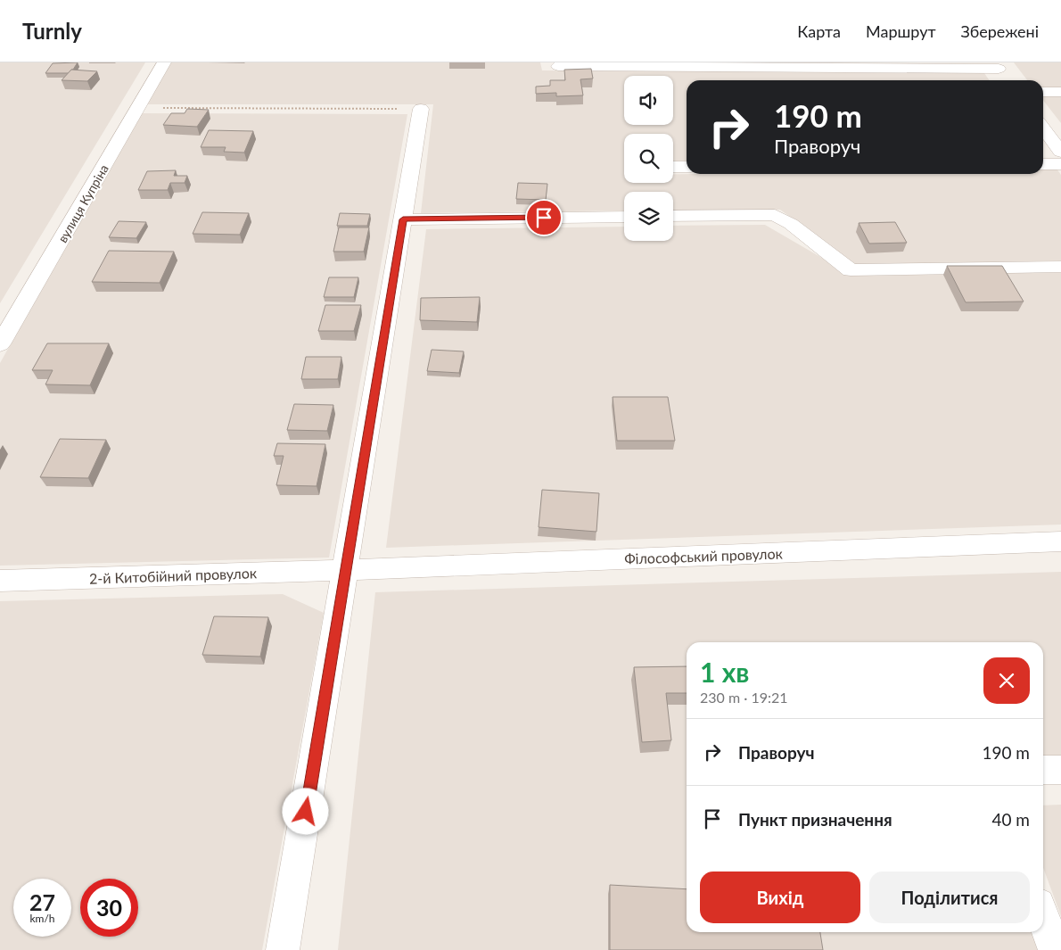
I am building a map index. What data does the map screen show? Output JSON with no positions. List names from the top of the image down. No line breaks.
{"streets":{"street":["вулиця Купріна","Філософський провулок","2-й Китобійний провулок"]},"crossings":[["Філософський провулок","2-й Китобійний провулок"]],"page":{"header":"Turnly","nav":["Карта","Маршрут","Збережені"],"turn":["190 m","Праворуч"],"heading":["1 хв","230 m · 19:21"],"list":[{"name":"Праворуч","value":"190 m"},{"name":"Пункт призначення","value":"40 m"}],"buttons":["Вихід","Поділитися"],"speed":"27 km/h","limit":"30"}}
